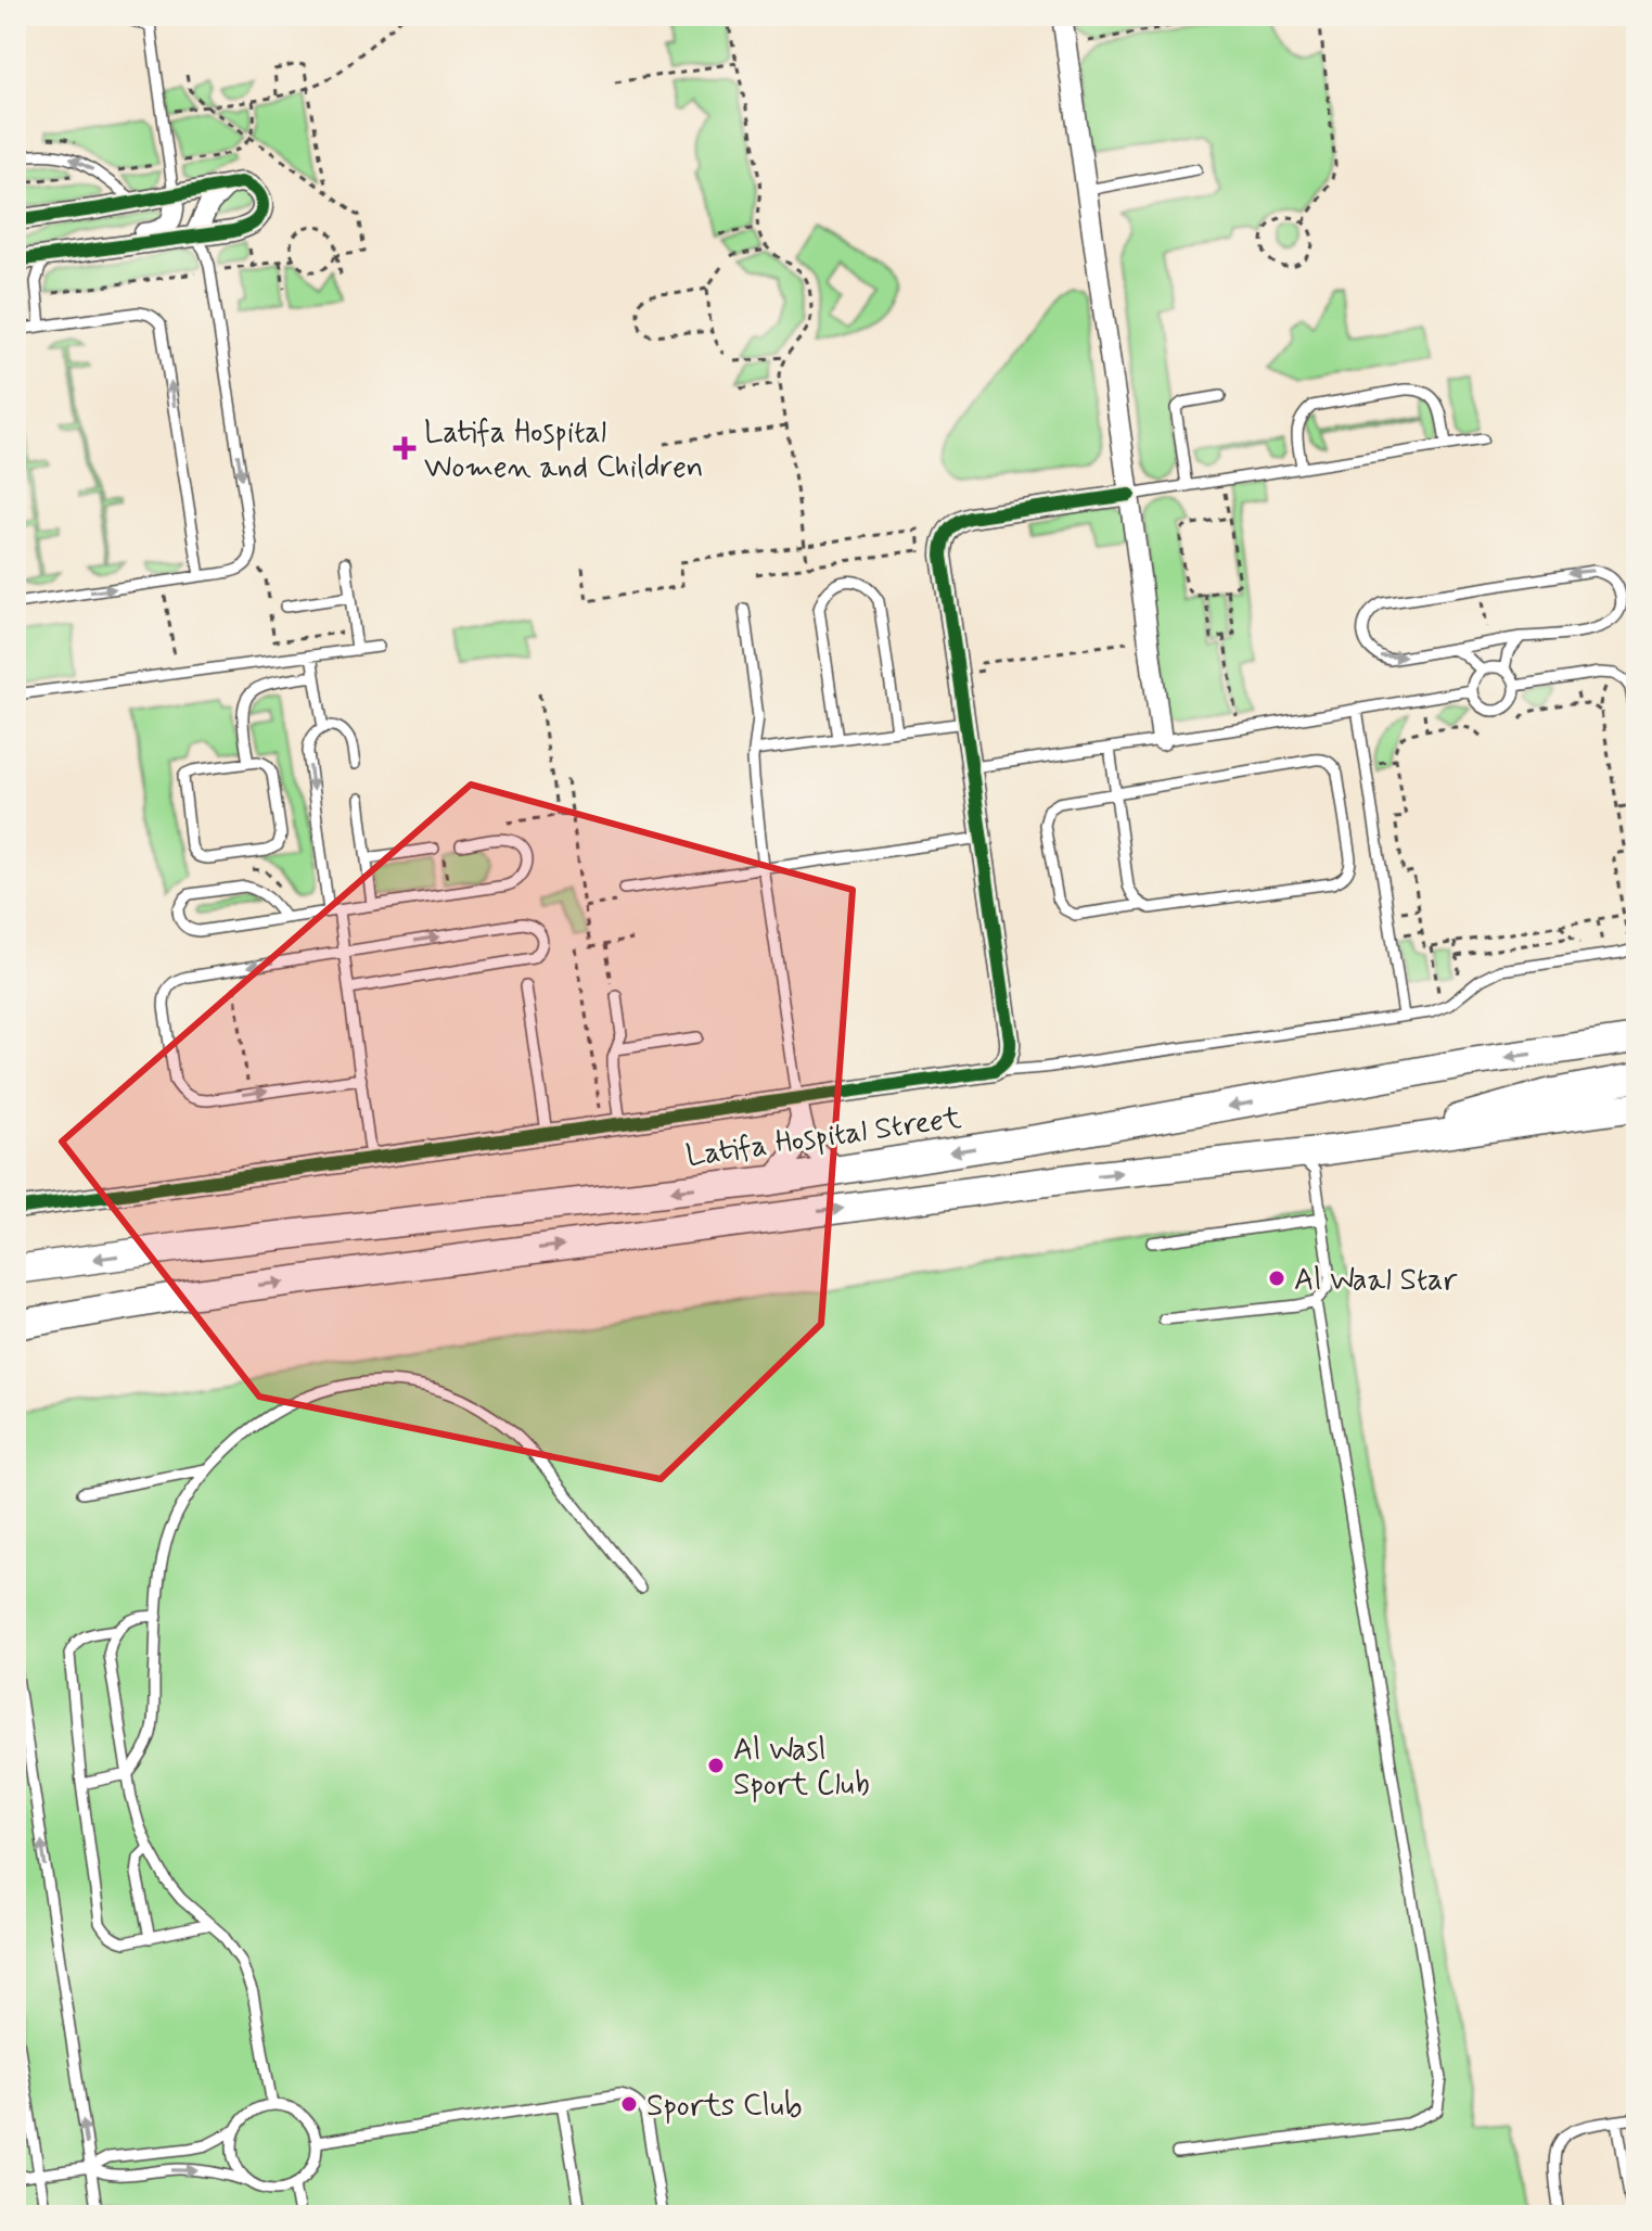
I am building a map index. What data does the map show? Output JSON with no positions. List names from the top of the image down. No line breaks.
{"streets":{"main road":["Latifa Hospital Street"]},"places":{"health":["Latifa Hospital Women and Children"],"other":["Al Waal Star","Al Wasl Sport Club","Sports Club"]}}
